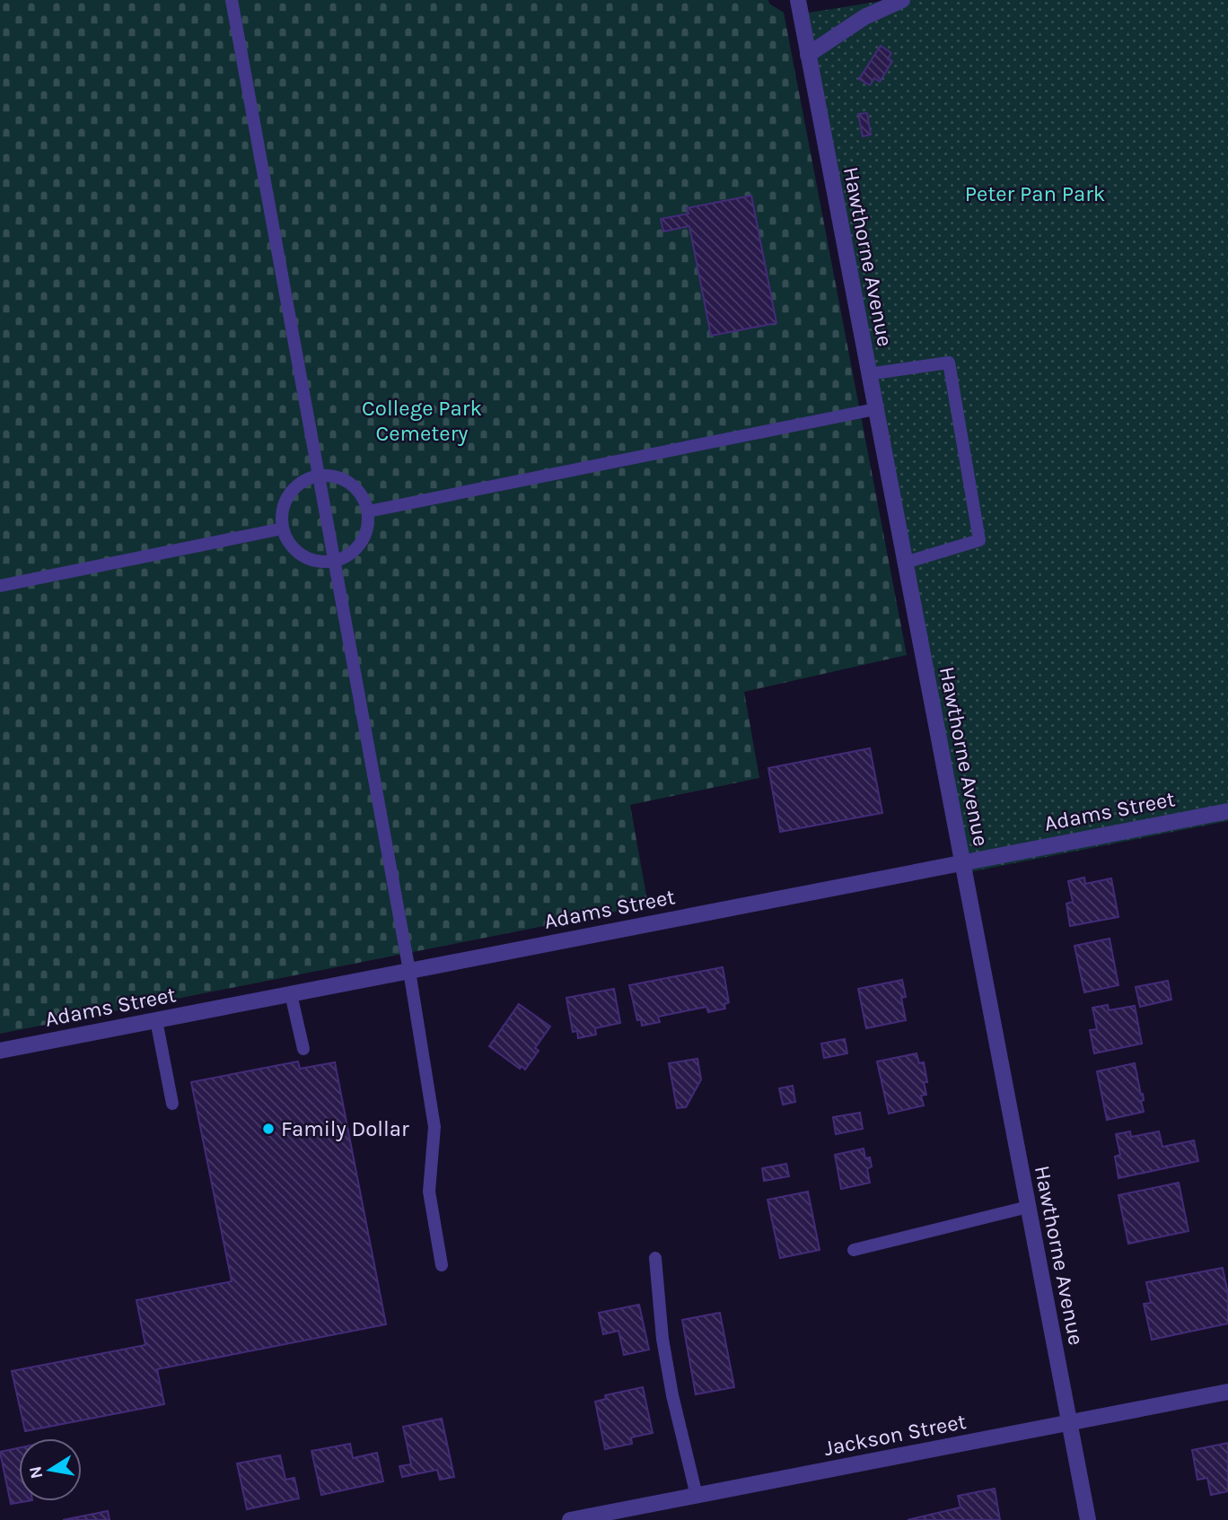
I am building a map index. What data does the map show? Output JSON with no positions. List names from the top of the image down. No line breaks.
{"streets":{"street":["Hawthorne Avenue","Adams Street","Jackson Street"]},"crossings":[["Hawthorne Avenue","Adams Street"],["Hawthorne Avenue","Jackson Street"]],"parks":["Peter Pan Park","College Park Cemetery"],"places":["Family Dollar"],"north":"left"}
